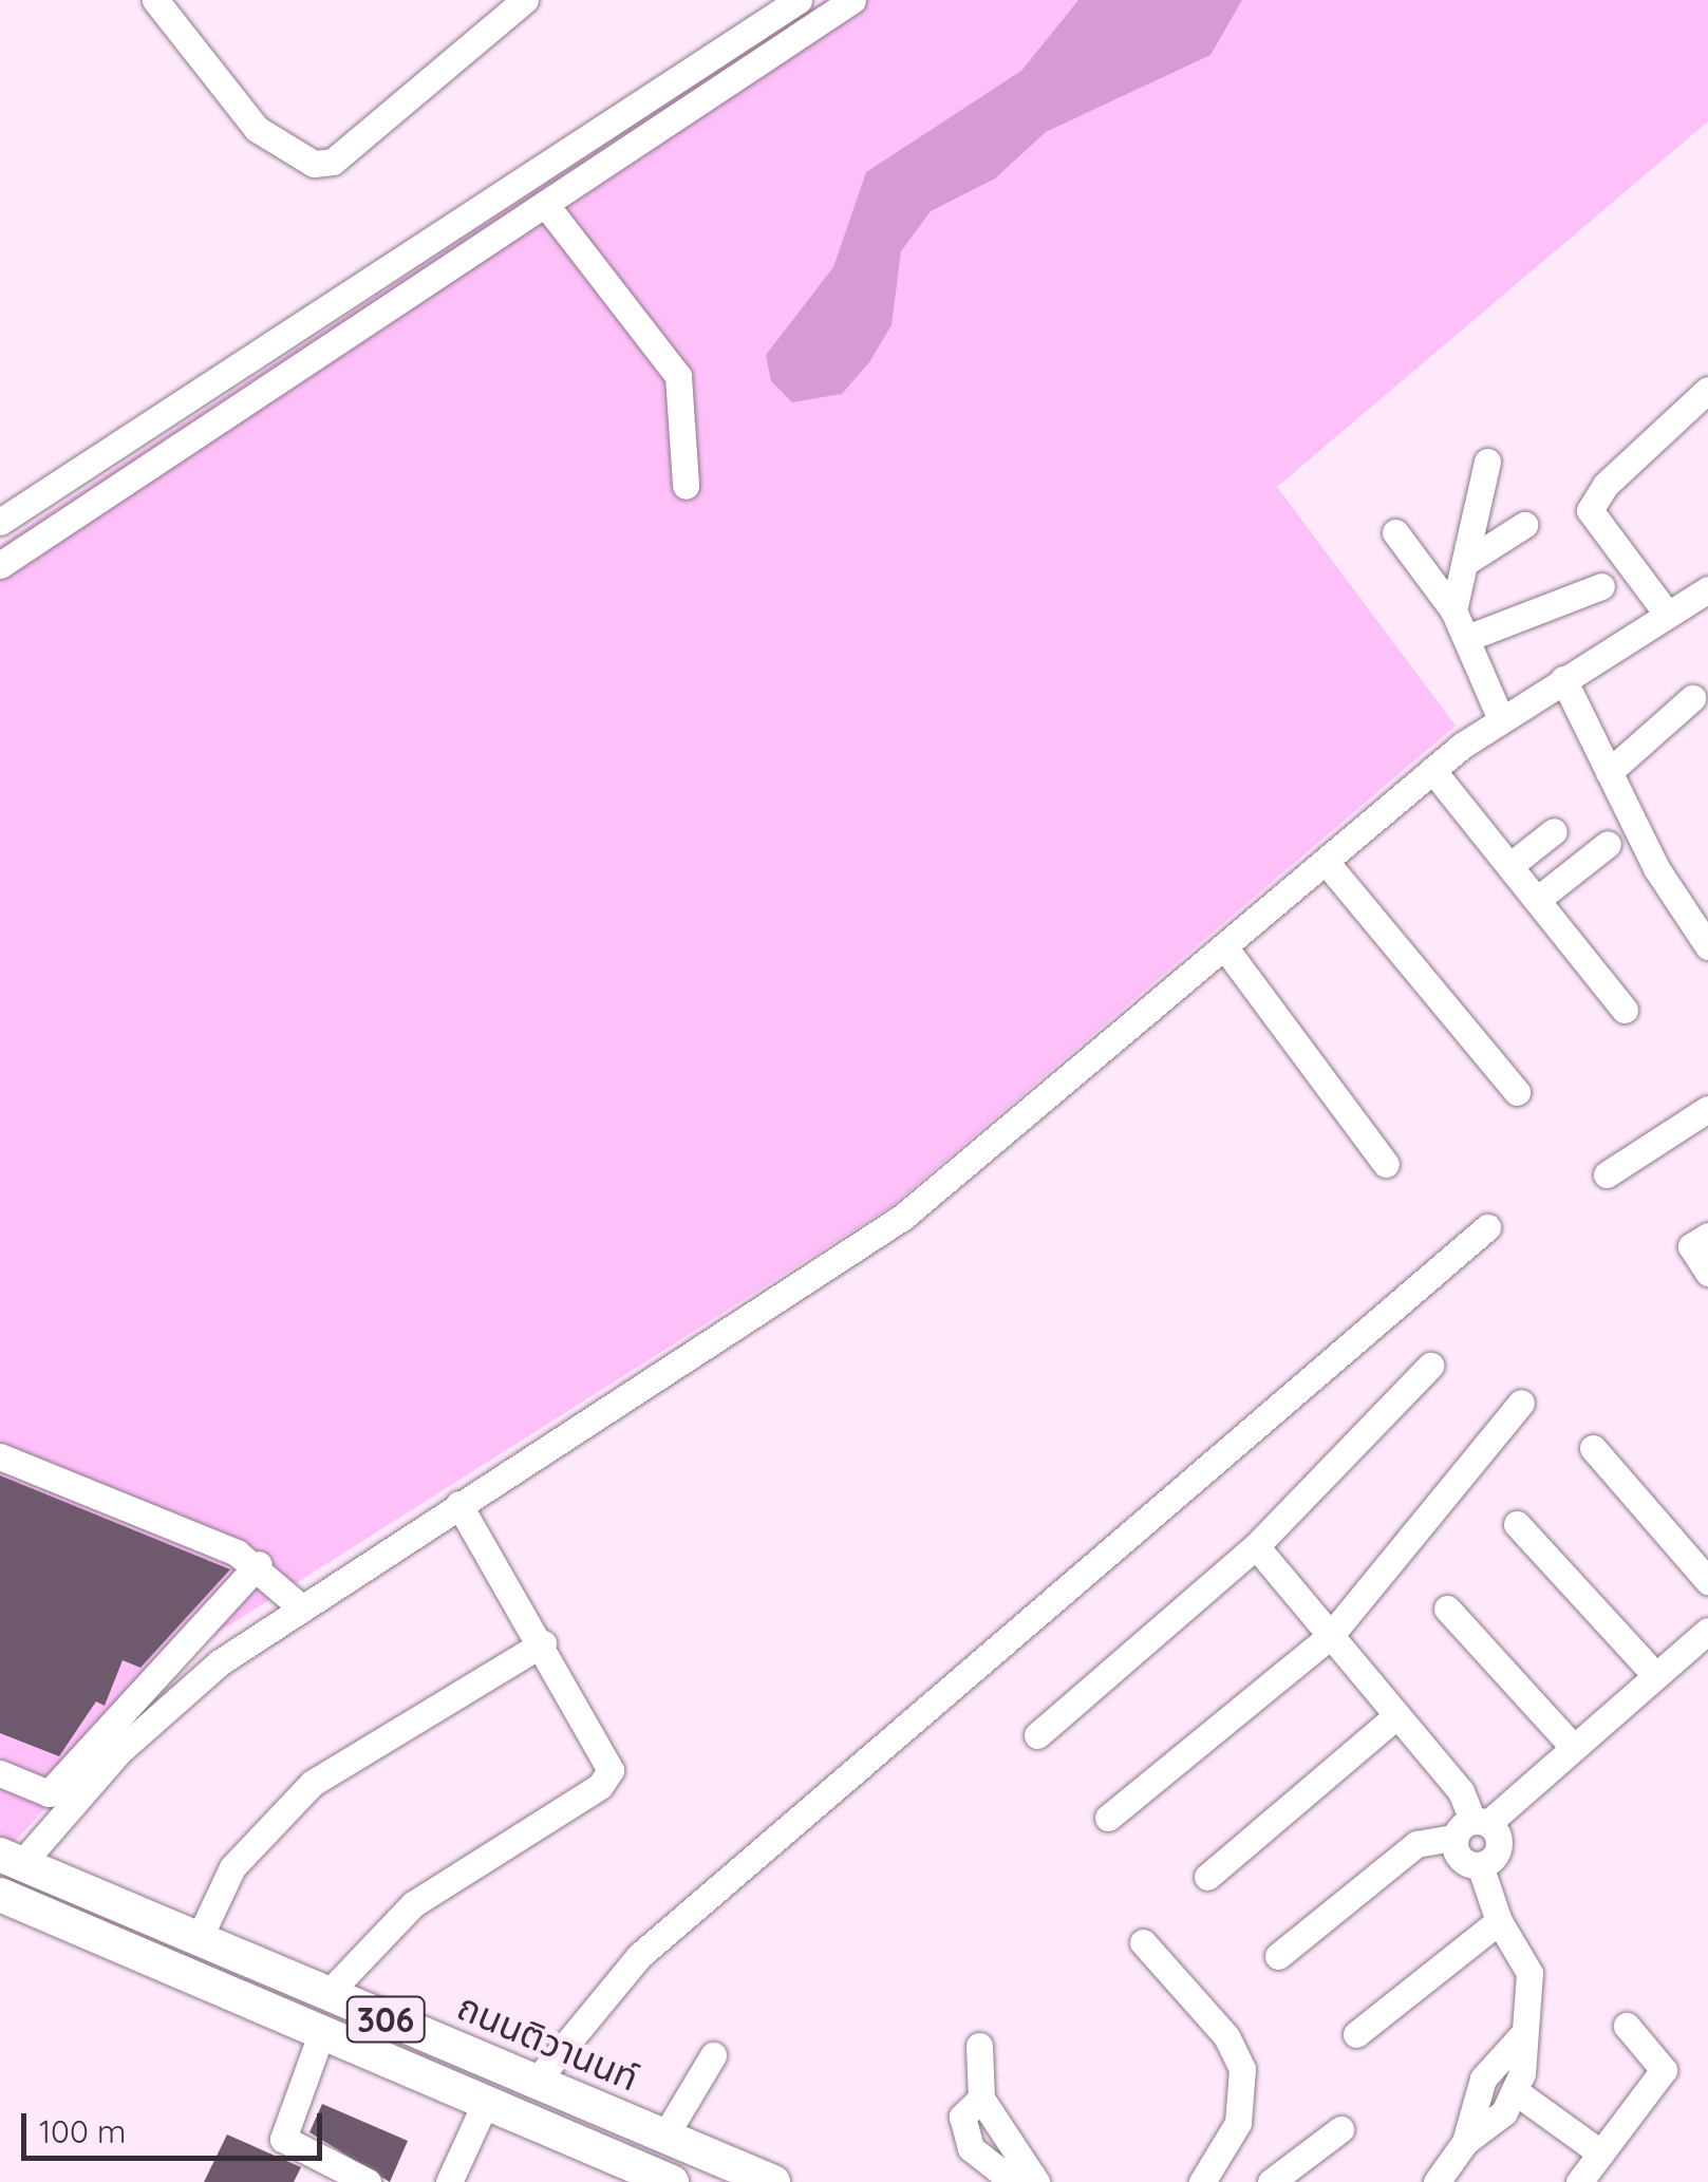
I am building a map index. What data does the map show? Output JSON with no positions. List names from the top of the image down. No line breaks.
{"streets":{"main road":["306","ถนนติวานนท์"]},"scale_bar":"100 m"}
